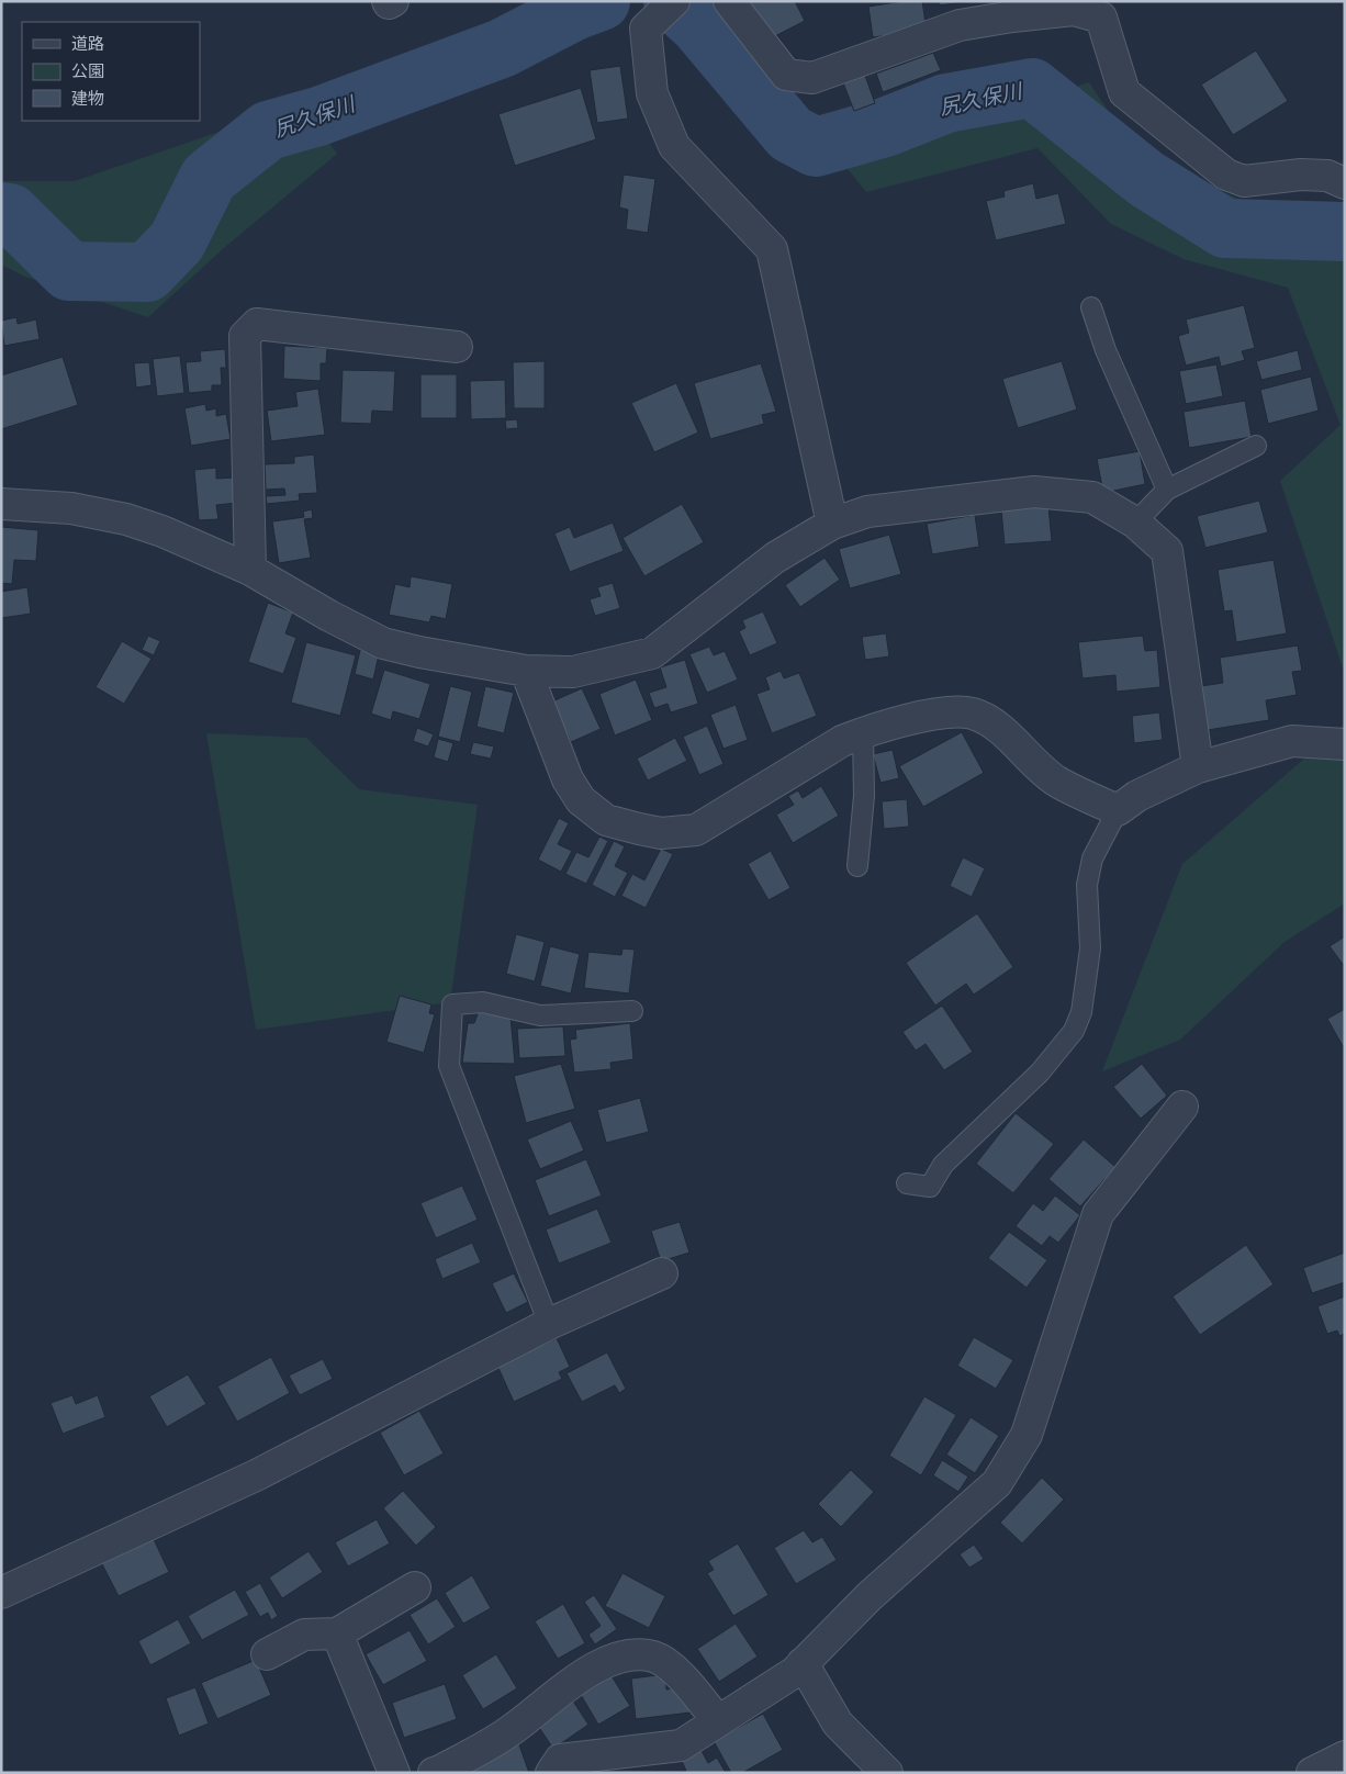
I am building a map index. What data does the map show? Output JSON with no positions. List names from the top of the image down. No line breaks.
{"water":["尻久保川"],"legend":["道路","公園","建物"]}
